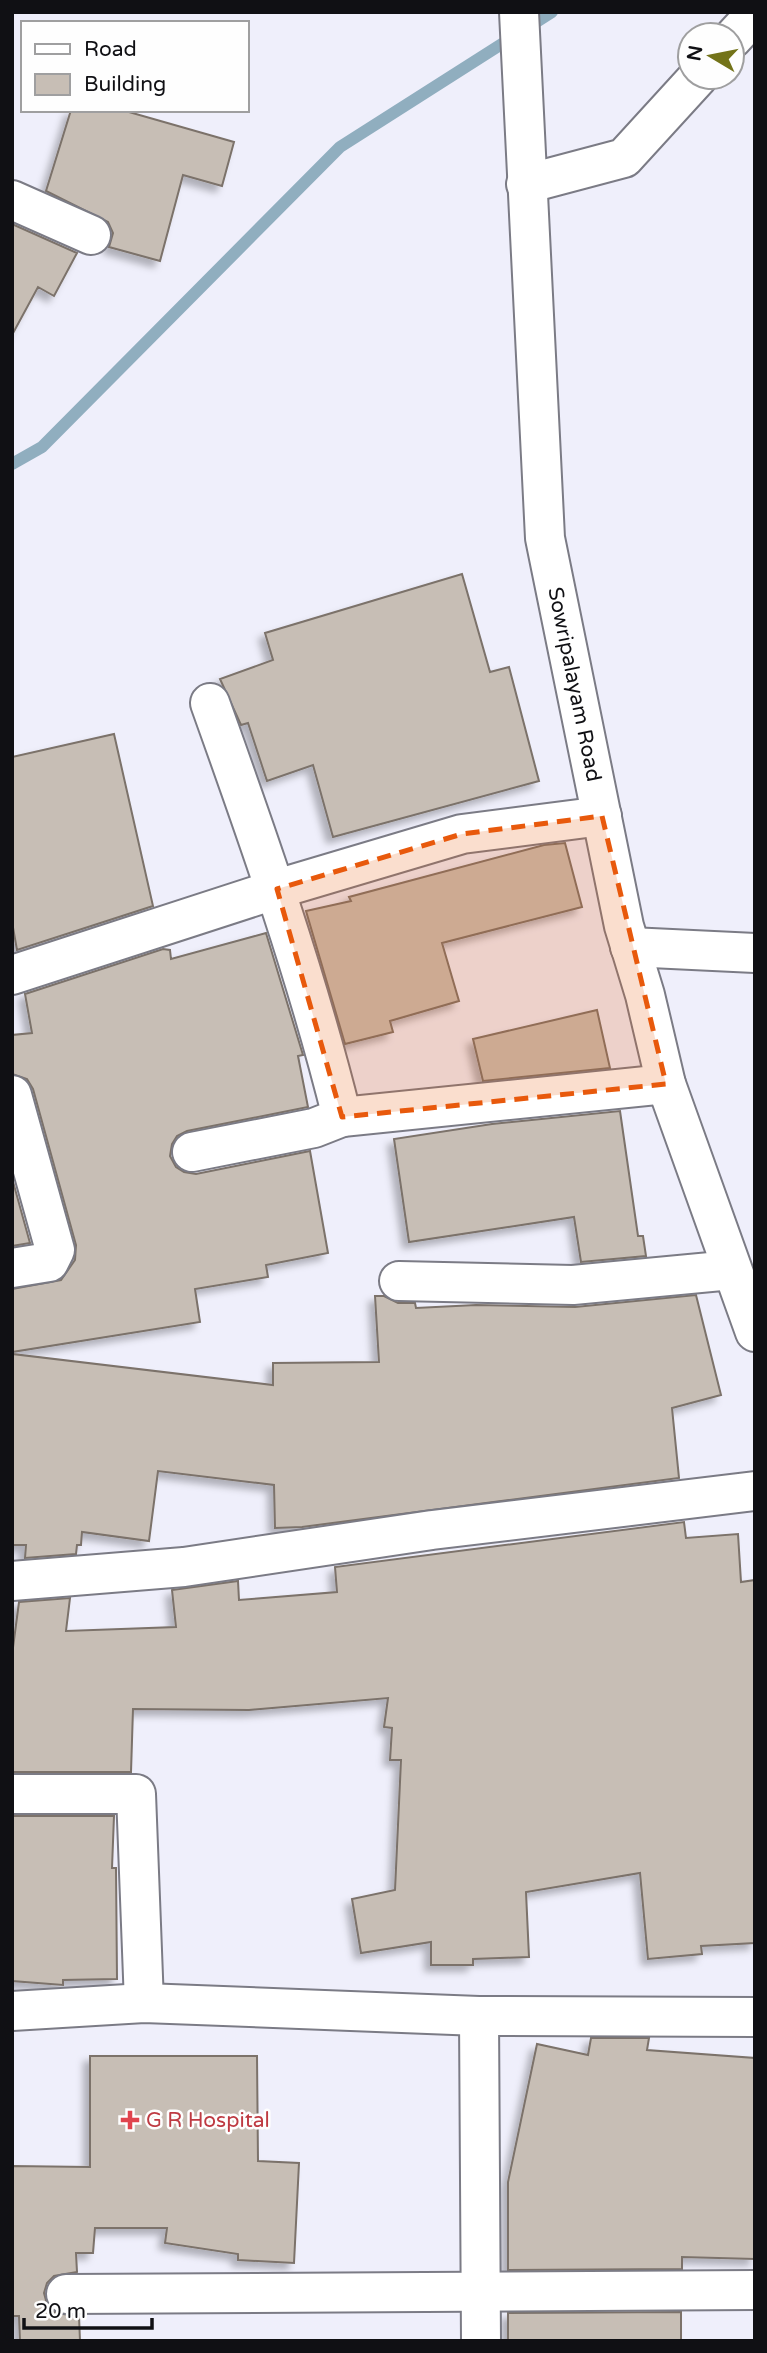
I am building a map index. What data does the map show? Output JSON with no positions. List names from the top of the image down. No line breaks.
{"streets":{"street":["Sowripalayam Road"]},"places":{"health":["G R Hospital"]},"legend":["Road","Building"],"scale_bar":"20 m","north":"left"}
